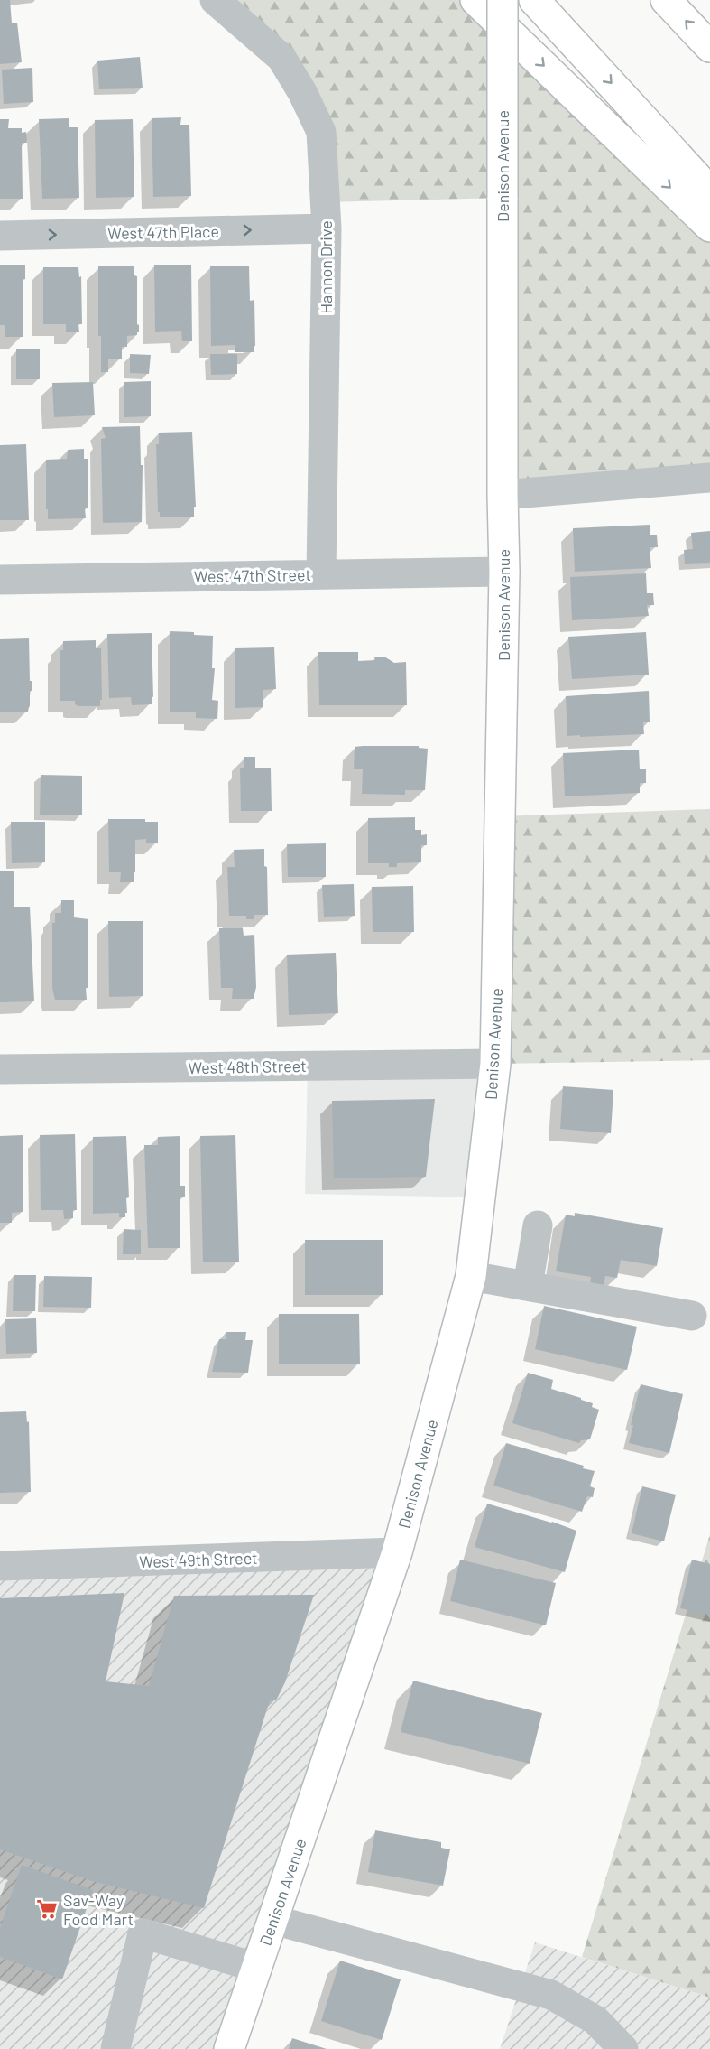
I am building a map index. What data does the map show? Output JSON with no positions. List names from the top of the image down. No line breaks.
{"streets":{"main road":["Denison Avenue"],"street":["West 47th Place","Hannon Drive","West 47th Street","West 48th Street","West 49th Street"]},"crossings":[["Denison Avenue","West 47th Street"],["Denison Avenue","West 48th Street"],["Denison Avenue","West 49th Street"],["West 47th Place","Hannon Drive"],["Hannon Drive","West 47th Street"]],"one_way":["West 47th Place"],"places":{"supermarket":["Sav-Way Food Mart"]}}
